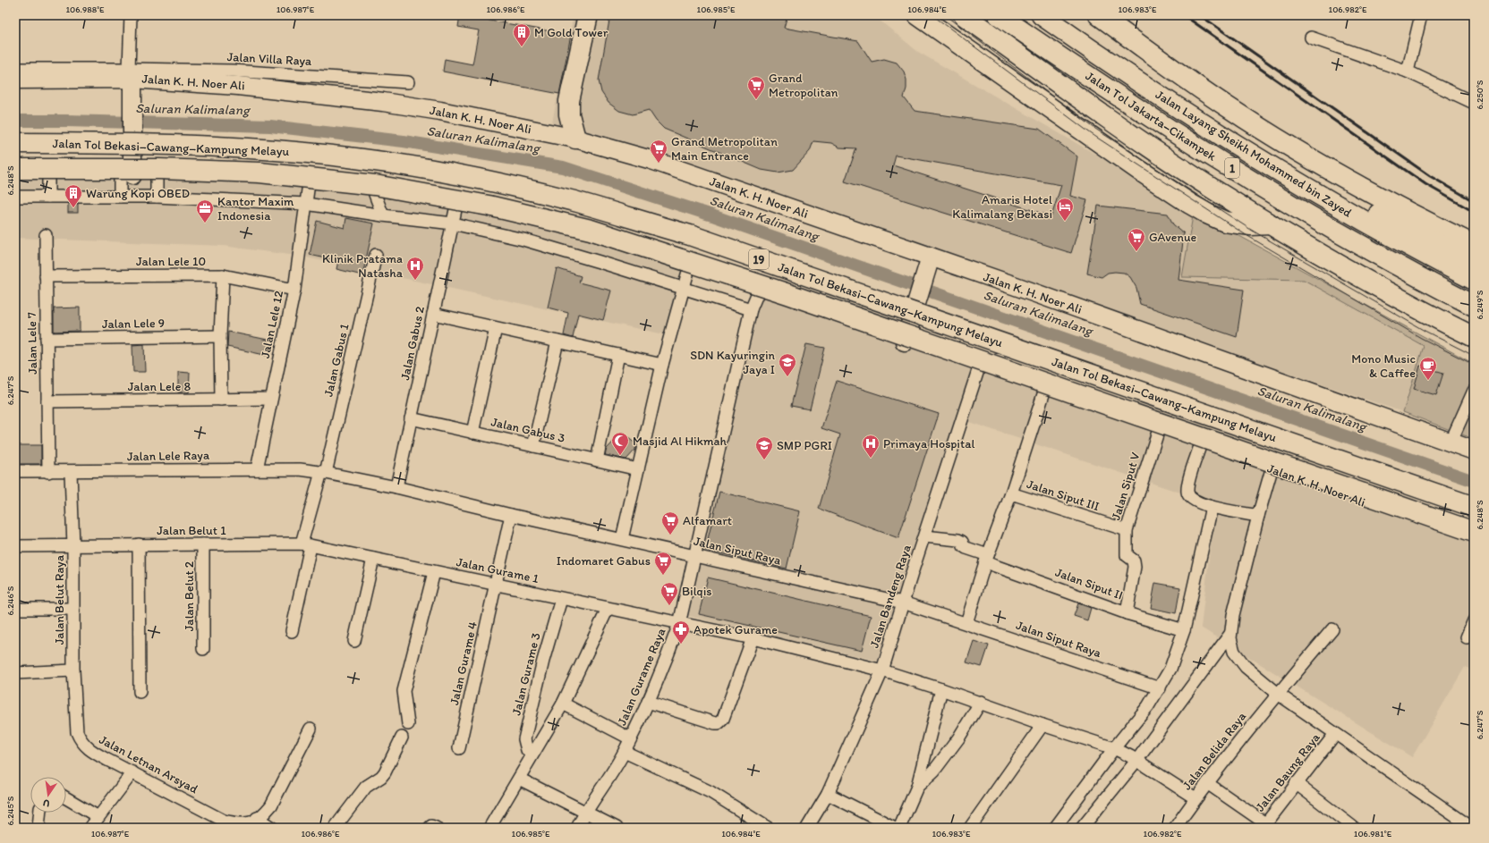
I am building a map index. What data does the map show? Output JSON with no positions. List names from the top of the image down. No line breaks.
{"streets":{"highway":["Jalan Tol Jakarta–Cikampek","Jalan Tol Bekasi–Cawang–Kampung Melayu","Jalan Layang Sheikh Mohammed bin Zayed","1","19"],"main road":["Jalan K. H. Noer Ali"],"street":["Jalan Villa Raya","Jalan Lele 10","Jalan Lele 9","Jalan Lele 12","Jalan Lele 7","Jalan Gabus 2","Jalan Gabus 1","Jalan Lele 8","Jalan Gabus 3","Jalan Lele Raya","Jalan Siput V","Jalan Siput III","Jalan Belut 1","Jalan Siput Raya","Jalan Gurame 1","Jalan Siput II","Jalan Belut 2","Jalan Bandeng Raya","Jalan Belut Raya","Jalan Gurame 4","Jalan Gurame 3","Jalan Gurame Raya","Jalan Belida Raya","Jalan Letnan Arsyad","Jalan Baung Raya"]},"crossings":[["Jalan Villa Raya","Jalan K. H. Noer Ali"],["Jalan K. H. Noer Ali","Jalan Lele 12"],["Jalan K. H. Noer Ali","Jalan Gabus 2"],["Jalan K. H. Noer Ali","Jalan Siput V"],["Jalan K. H. Noer Ali","Jalan Bandeng Raya"],["Jalan K. H. Noer Ali","Jalan Gurame Raya"],["Jalan Lele 10","Jalan Lele 12"],["Jalan Lele 10","Jalan Lele 7"],["Jalan Lele 9","Jalan Lele 7"],["Jalan Lele 12","Jalan Lele 8"],["Jalan Lele 12","Jalan Lele Raya"],["Jalan Lele 7","Jalan Lele 8"],["Jalan Lele 7","Jalan Lele Raya"],["Jalan Gabus 2","Jalan Gabus 3"],["Jalan Gabus 2","Jalan Siput Raya"],["Jalan Gabus 1","Jalan Lele Raya"],["Jalan Gabus 1","Jalan Belut 1"],["Jalan Gabus 1","Jalan Siput Raya"],["Jalan Gabus 1","Jalan Gurame 1"],["Jalan Lele Raya","Jalan Siput Raya"],["Jalan Lele Raya","Jalan Belut Raya"],["Jalan Siput V","Jalan Siput III"],["Jalan Siput V","Jalan Siput II"],["Jalan Belut 1","Jalan Gurame 1"],["Jalan Belut 1","Jalan Belut 2"],["Jalan Belut 1","Jalan Belut Raya"],["Jalan Siput Raya","Jalan Bandeng Raya"],["Jalan Siput Raya","Jalan Gurame 4"],["Jalan Siput Raya","Jalan Gurame Raya"],["Jalan Gurame 1","Jalan Bandeng Raya"],["Jalan Gurame 1","Jalan Gurame 4"],["Jalan Gurame 1","Jalan Gurame 3"],["Jalan Gurame 1","Jalan Gurame Raya"],["Jalan Gurame 1","Jalan Belida Raya"],["Jalan Siput II","Jalan Bandeng Raya"],["Jalan Belut Raya","Jalan Letnan Arsyad"]],"water":["Saluran Kalimalang"],"places":{"building":["M Gold Tower","Warung Kopi OBED"],"supermarket":["Grand Metropolitan","Grand Metropolitan Main Entrance","GAvenue","Alfamart","Indomaret Gabus","Bilqis"],"hotel":["Amaris Hotel Kalimalang Bekasi"],"office":["Kantor Maxim Indonesia"],"hospital":["Klinik Pratama Natasha","Primaya Hospital"],"school or university":["SDN Kayuringin Jaya I","SMP PGRI"],"cafe":["Mono Music & Caffee"],"mosque":["Masjid Al Hikmah"],"pharmacy":["Apotek Gurame"]},"north":"bottom","coordinates":["106.988°E","106.987°E","106.986°E","106.985°E","106.984°E","106.983°E","106.982°E","6.250°S","6.248°S","6.249°S","6.247°S","6.246°S","6.245°S","106.981°E"]}
